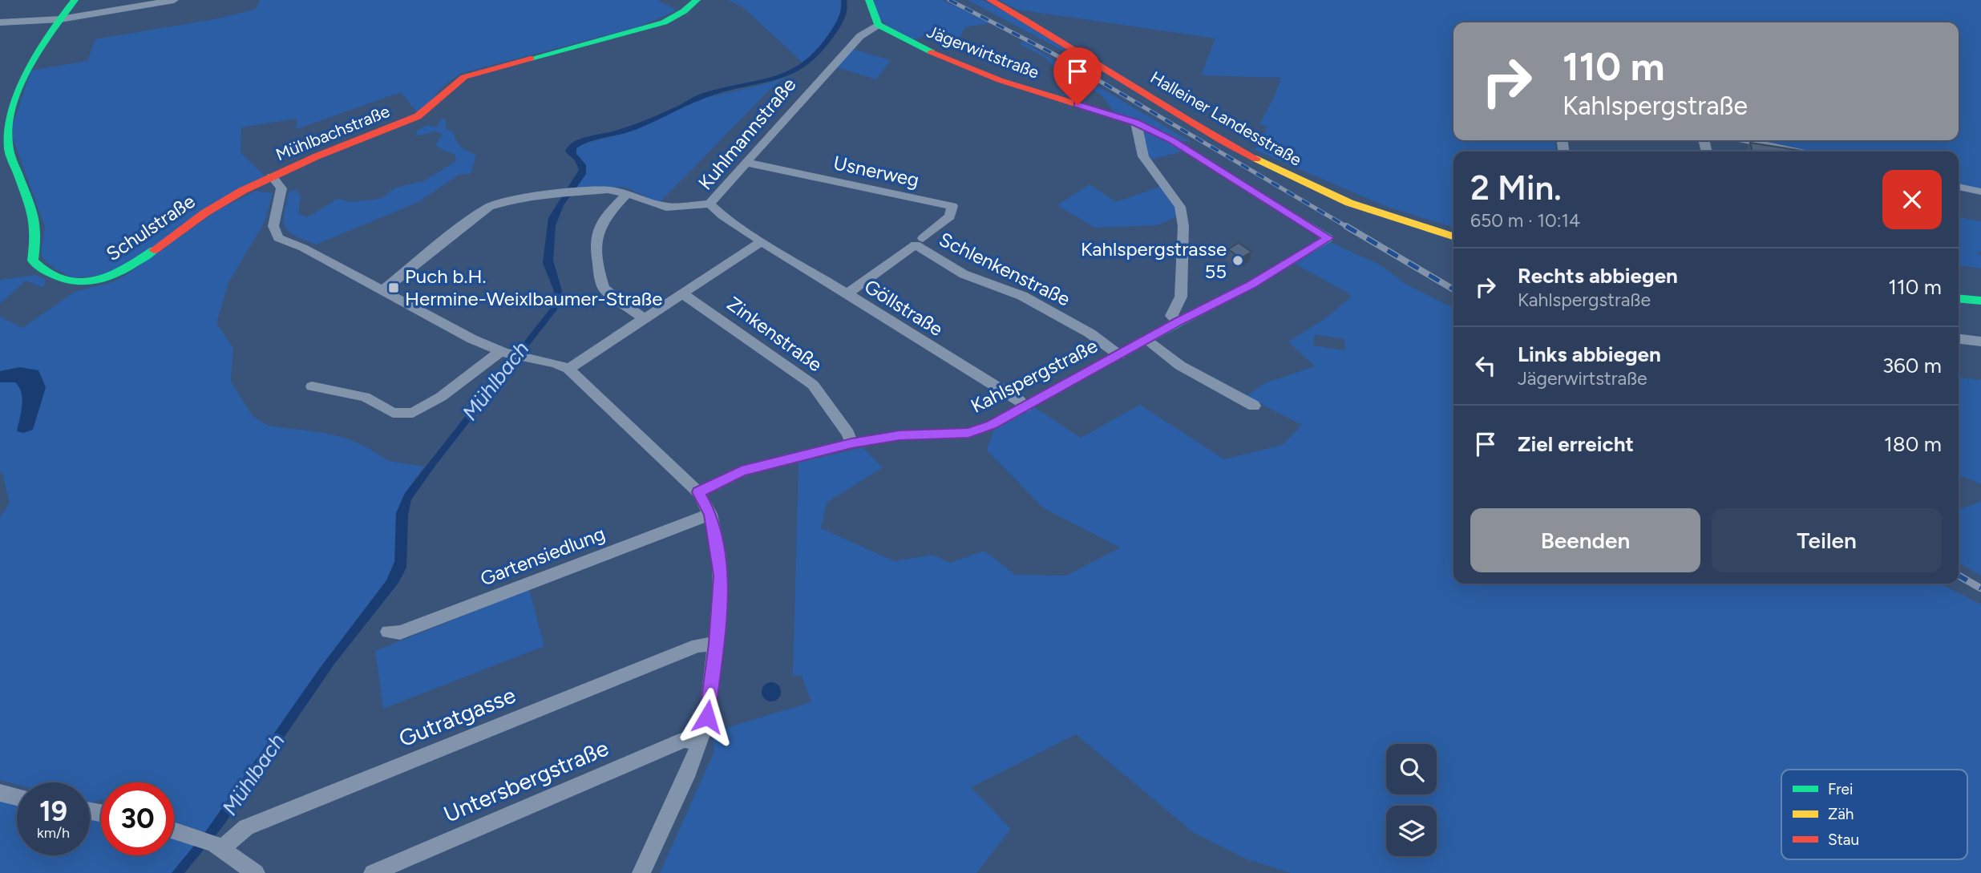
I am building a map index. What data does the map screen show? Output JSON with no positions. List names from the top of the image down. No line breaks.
{"streets":{"street":["Jägerwirtstraße","Halleiner Landesstraße","Mühlbachstraße","Kuhlmannstraße","Usnerweg","Schulstraße","Schlenkenstraße","Göllstraße","Zinkenstraße","Kahlspergstraße","Gartensiedlung","Gutratgasse","Untersbergstraße"]},"crossings":[["Jägerwirtstraße","Kuhlmannstraße"],["Jägerwirtstraße","Kahlspergstraße"],["Mühlbachstraße","Schulstraße"],["Kuhlmannstraße","Usnerweg"],["Kuhlmannstraße","Göllstraße"],["Schlenkenstraße","Göllstraße"],["Schlenkenstraße","Kahlspergstraße"],["Göllstraße","Kahlspergstraße"],["Zinkenstraße","Kahlspergstraße"]],"water":["Mühlbach"],"places":{"other":["Kahlspergstrasse 55"],"transit":["Puch b.H. Hermine-Weixlbaumer-Straße"]},"legend":["Frei","Zäh","Stau"],"page":{"turn":["110 m","Kahlspergstraße"],"heading":["2 Min.","650 m · 10:14"],"list":[{"name":"Rechts abbiegen","note":"Kahlspergstraße","value":"110 m"},{"name":"Links abbiegen","note":"Jägerwirtstraße","value":"360 m"},{"name":"Ziel erreicht","value":"180 m"}],"buttons":["Beenden","Teilen"],"speed":"19 km/h","limit":"30"}}
